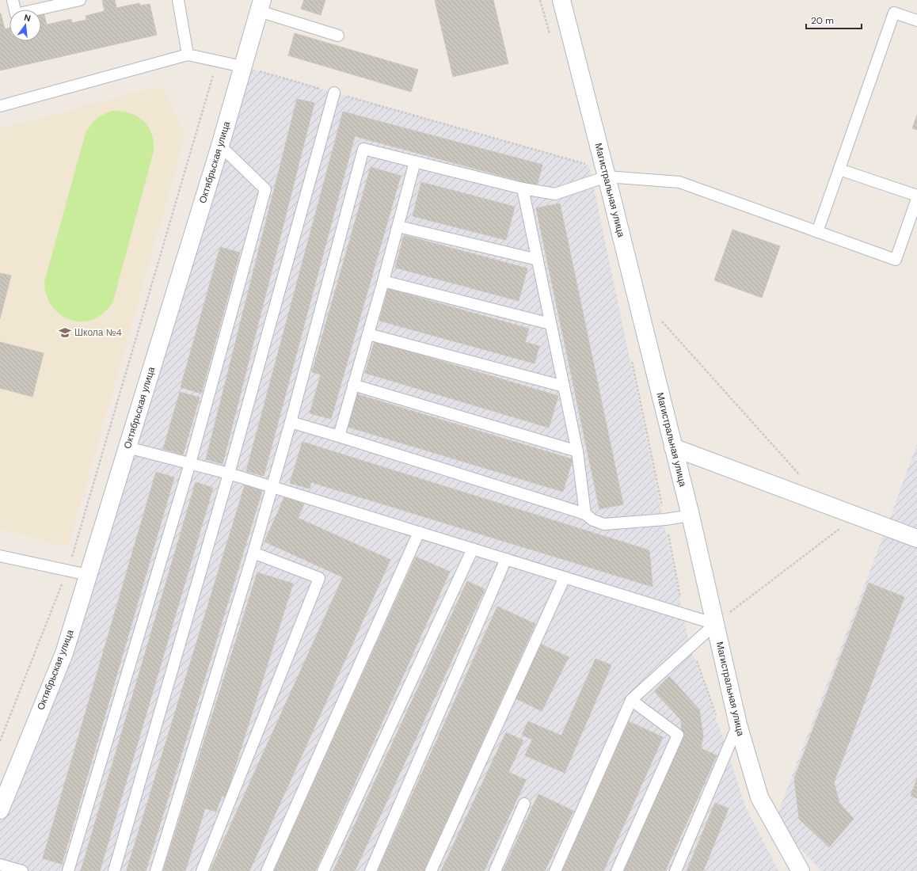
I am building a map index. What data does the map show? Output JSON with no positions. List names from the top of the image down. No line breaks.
{"streets":{"street":["Октябрьская улица","Магистральная улица"]},"places":{"school or university":["Школа №4"]},"scale_bar":"20 m","north":"top"}
